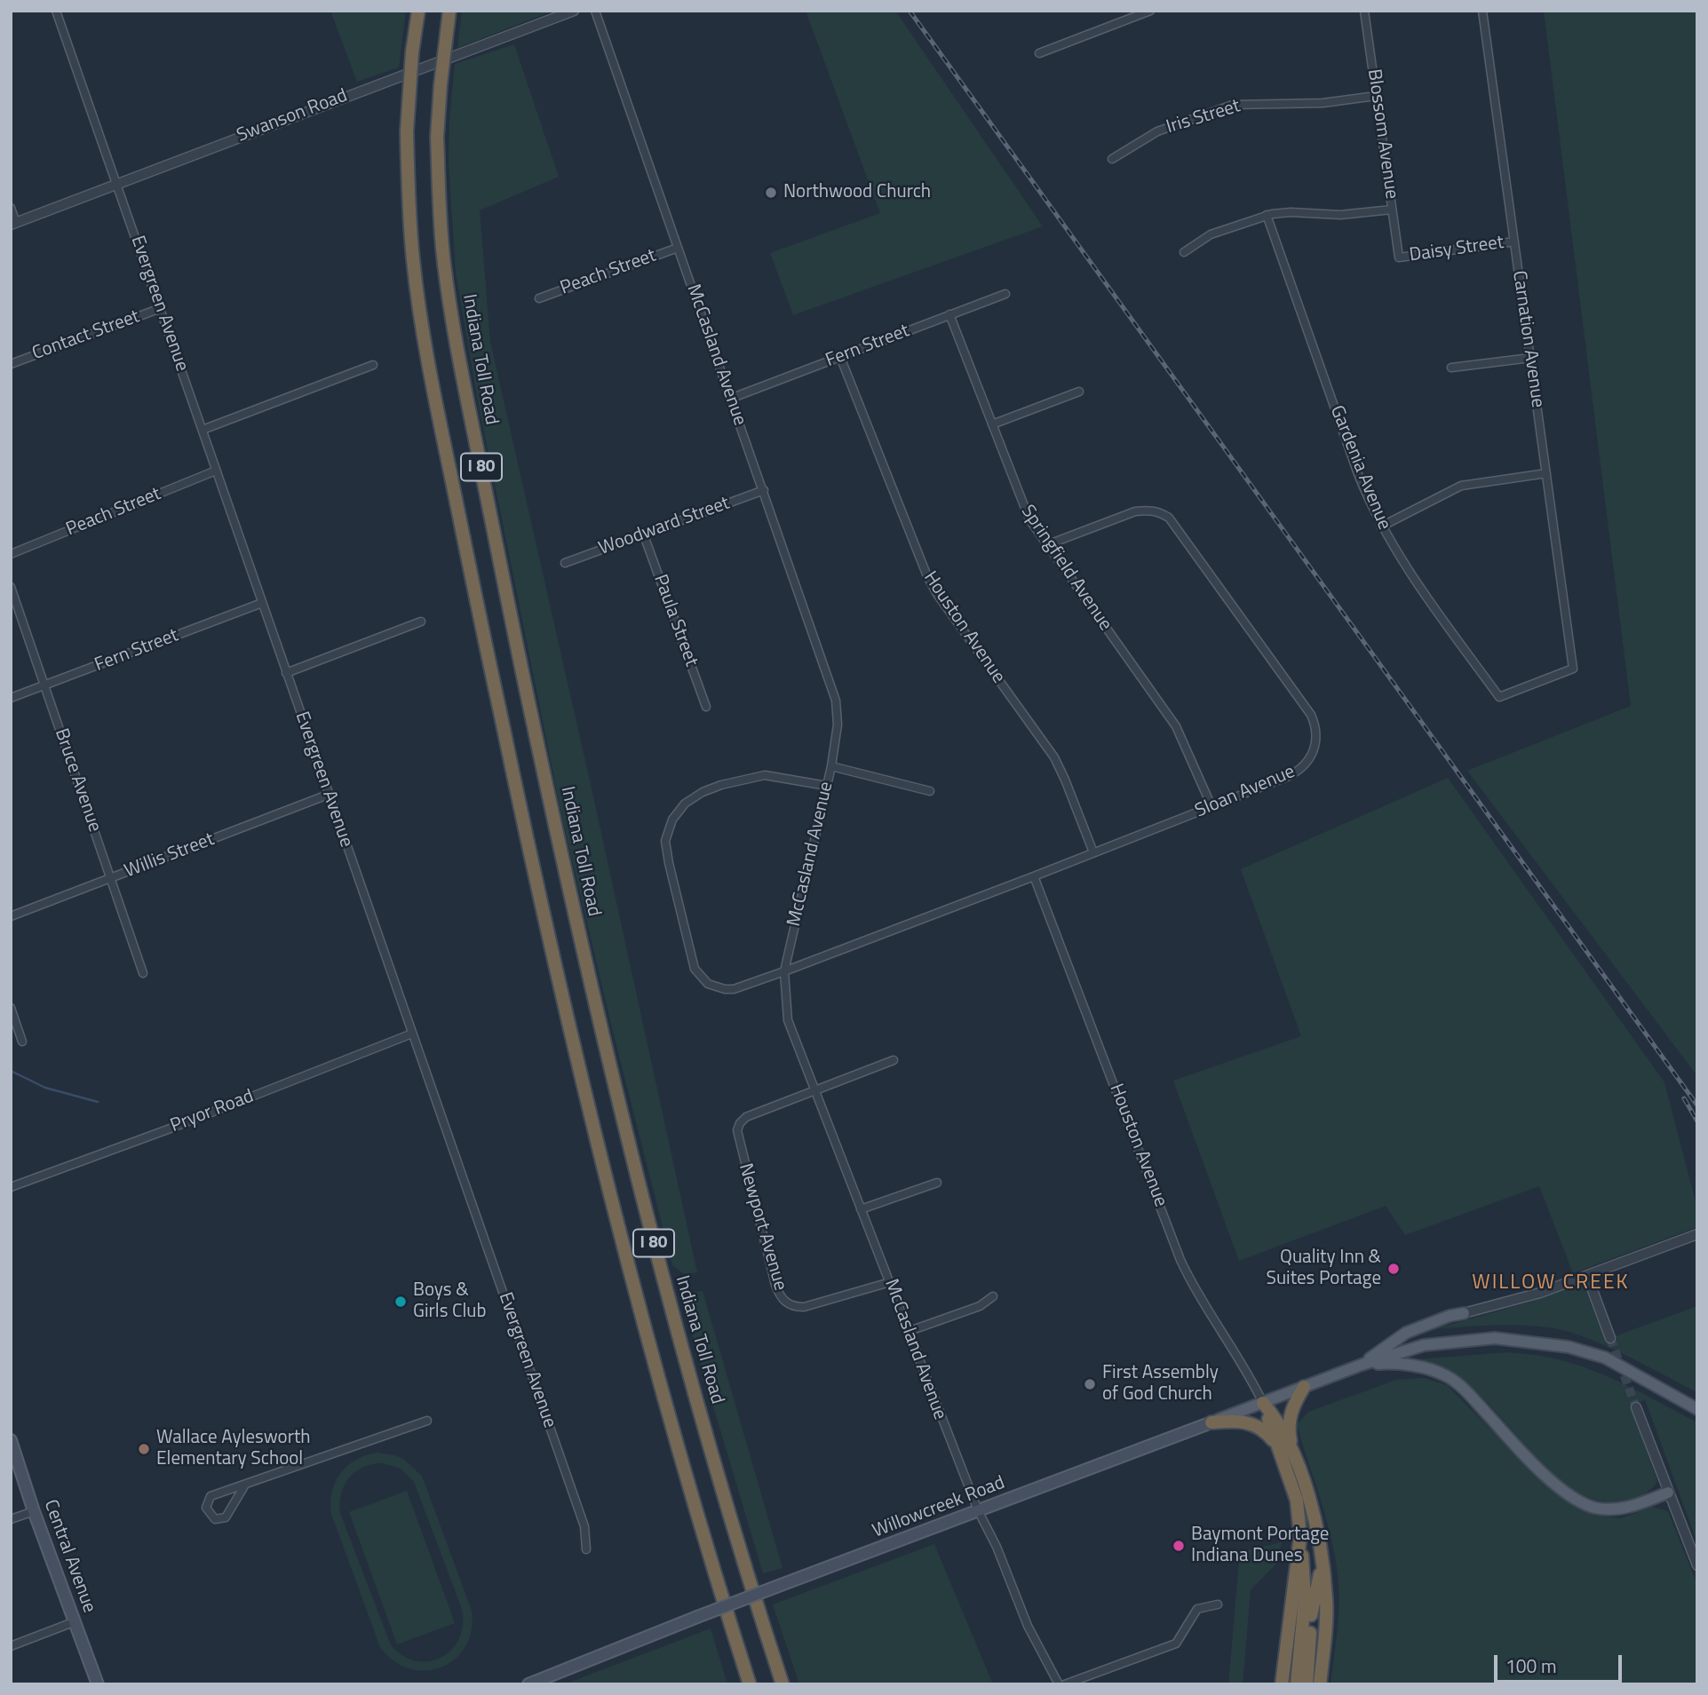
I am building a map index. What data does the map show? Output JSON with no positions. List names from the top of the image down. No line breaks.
{"streets":{"highway":["Indiana Toll Road","I 80"],"main road":["Willowcreek Road","Central Avenue"],"street":["Swanson Road","Iris Street","Blossom Avenue","Daisy Street","Peach Street","Evergreen Avenue","Contact Street","Carnation Avenue","Fern Street","McCasland Avenue","Gardenia Avenue","Woodward Street","Springfield Avenue","Paula Street","Houston Avenue","Bruce Avenue","Sloan Avenue","Willis Street","Pryor Road","Newport Avenue"]},"crossings":[["Swanson Road","Evergreen Avenue"],["Iris Street","Blossom Avenue"],["Blossom Avenue","Daisy Street"],["Daisy Street","Carnation Avenue"],["Peach Street","Evergreen Avenue"],["Peach Street","McCasland Avenue"],["Evergreen Avenue","Contact Street"],["Evergreen Avenue","Fern Street"],["Evergreen Avenue","Willis Street"],["Evergreen Avenue","Pryor Road"],["Carnation Avenue","Gardenia Avenue"],["Fern Street","McCasland Avenue"],["Fern Street","Springfield Avenue"],["Fern Street","Houston Avenue"],["Fern Street","Bruce Avenue"],["McCasland Avenue","Woodward Street"],["McCasland Avenue","Sloan Avenue"],["McCasland Avenue","Newport Avenue"],["McCasland Avenue","Willowcreek Road"],["Woodward Street","Paula Street"],["Springfield Avenue","Sloan Avenue"],["Houston Avenue","Sloan Avenue"],["Houston Avenue","Willowcreek Road"],["Bruce Avenue","Willis Street"]],"districts":["WILLOW CREEK"],"places":["Northwood Church","Quality Inn & Suites Portage","Boys & Girls Club","First Assembly of God Church","Wallace Aylesworth Elementary School","Baymont Portage Indiana Dunes"],"scale_bar":"100 m"}
